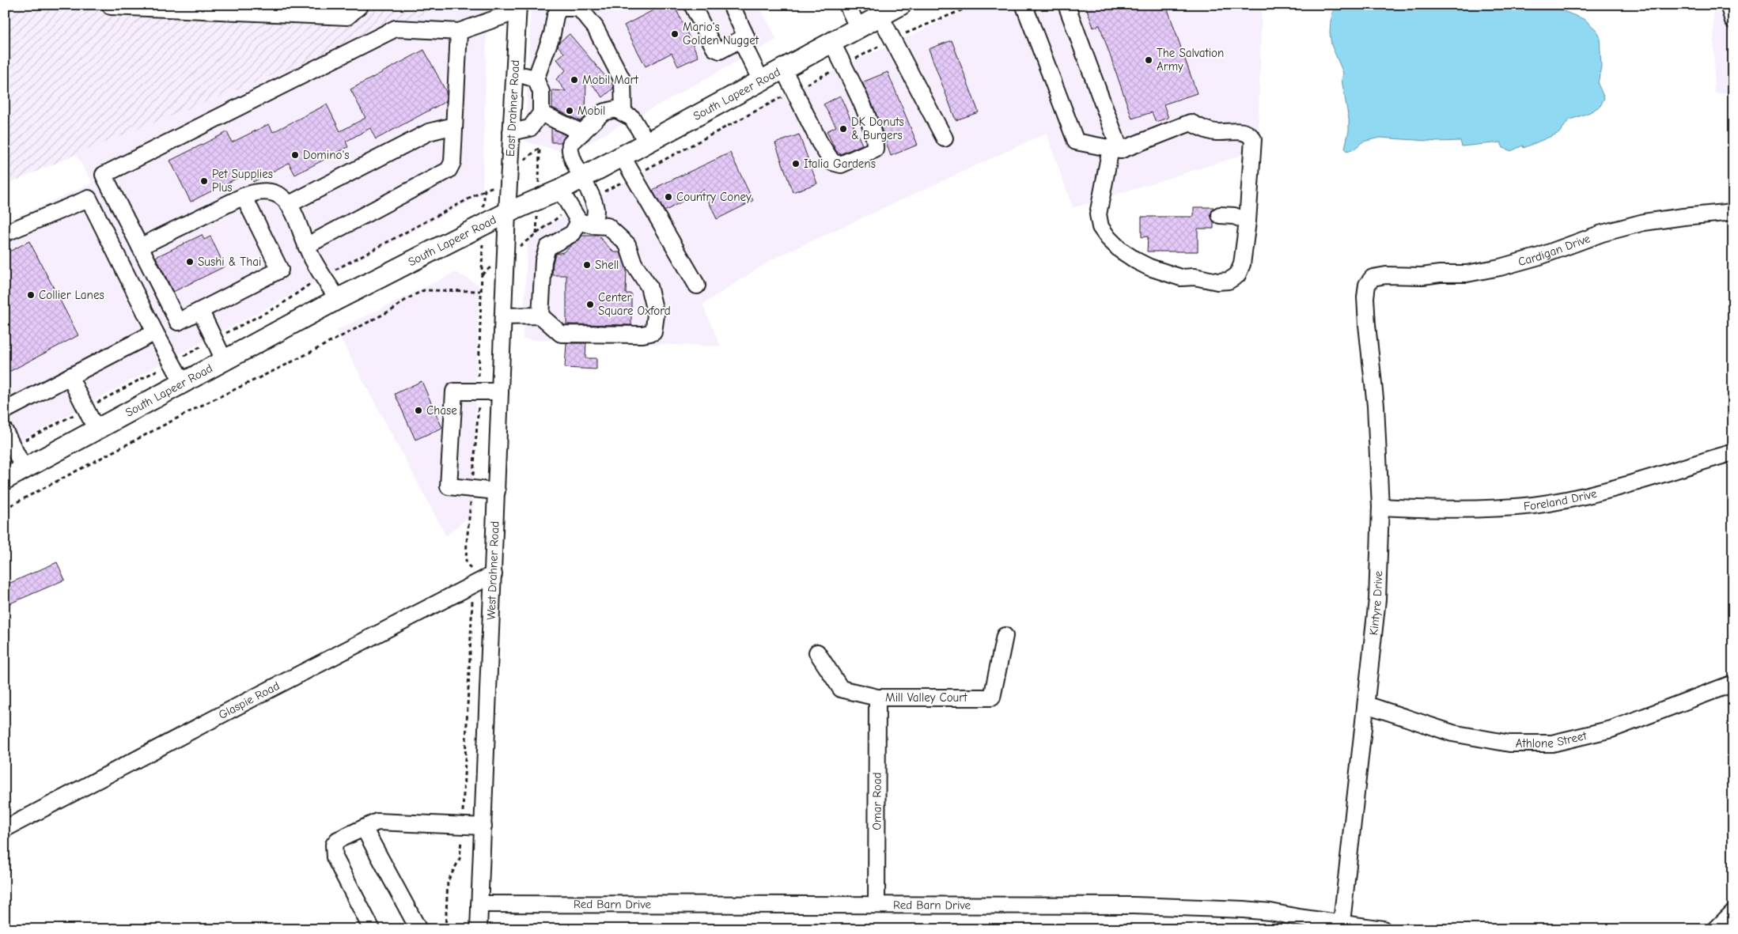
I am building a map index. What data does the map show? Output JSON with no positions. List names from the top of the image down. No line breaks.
{"streets":{"main road":["South Lapeer Road"],"street":["East Drahner Road","Cardigan Drive","Foreland Drive","West Drahner Road","Kintyre Drive","Mill Valley Court","Glaspie Road","Athlone Street","Omar Road","Red Barn Drive"]},"crossings":[["South Lapeer Road","East Drahner Road"],["South Lapeer Road","West Drahner Road"],["East Drahner Road","West Drahner Road"],["Cardigan Drive","Kintyre Drive"],["Foreland Drive","Kintyre Drive"],["West Drahner Road","Glaspie Road"],["West Drahner Road","Red Barn Drive"],["Kintyre Drive","Athlone Street"],["Kintyre Drive","Red Barn Drive"],["Mill Valley Court","Omar Road"],["Omar Road","Red Barn Drive"]],"places":["Mario's Golden Nugget","The Salvation Army","Mobil Mart","Mobil","DK Donuts & Burgers","Domino's","Italia Gardens","Pet Supplies Plus","Country Coney","Sushi & Thai","Shell","Collier Lanes","Center Square Oxford","Chase"]}
